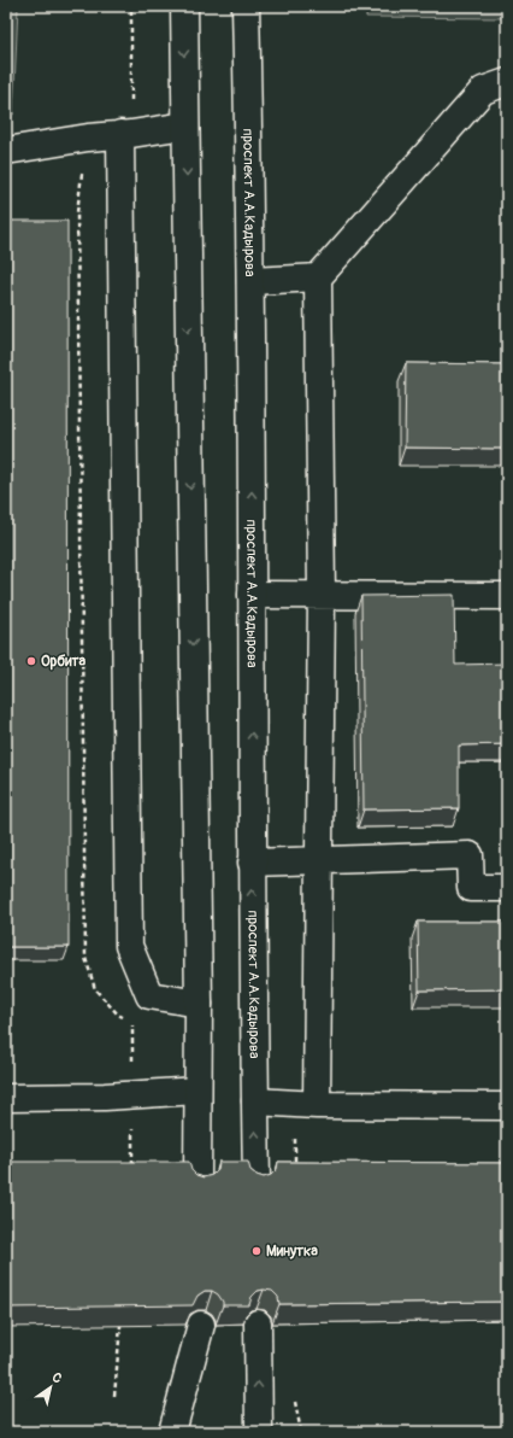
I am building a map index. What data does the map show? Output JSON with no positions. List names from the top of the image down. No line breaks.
{"streets":{"main road":["проспект А.А.Кадырова"]},"places":["Орбита","Минутка"],"north":"top right"}
